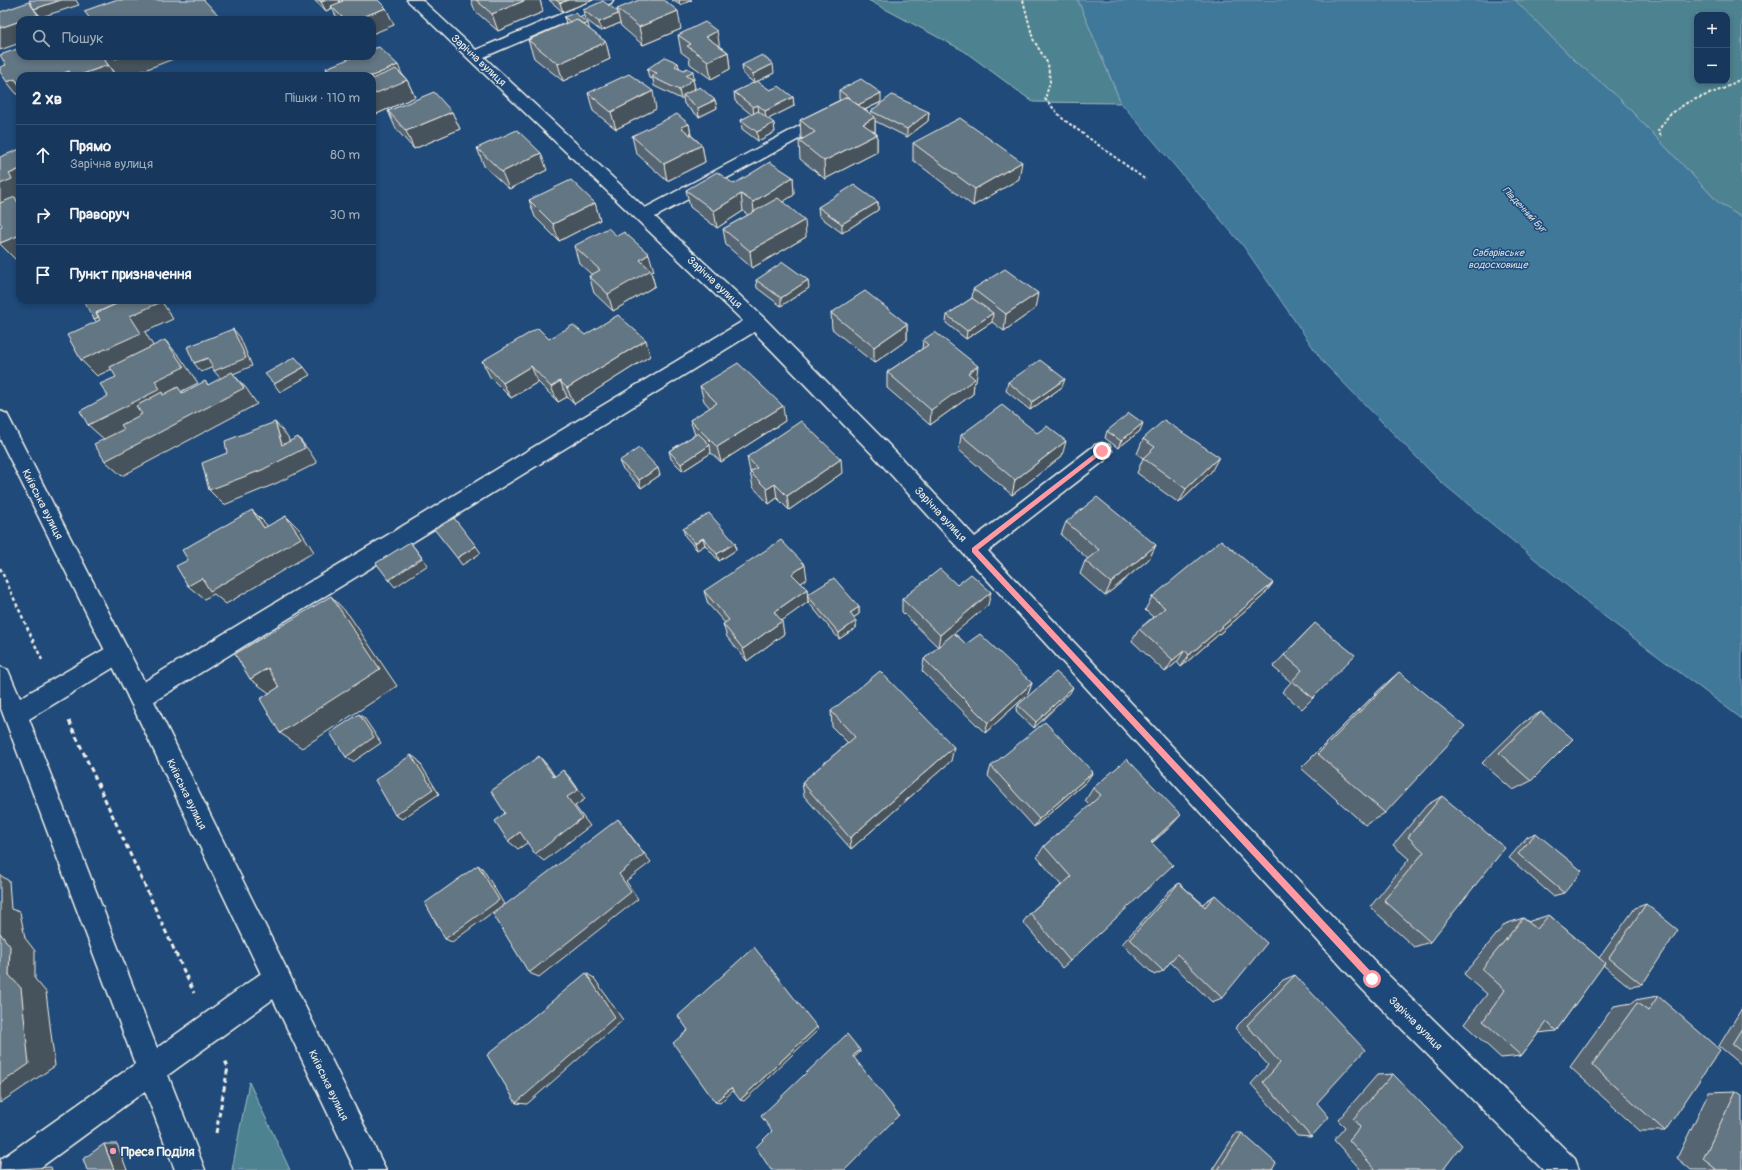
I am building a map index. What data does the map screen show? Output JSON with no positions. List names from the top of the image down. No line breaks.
{"streets":{"street":["Зарічна вулиця","Київська вулиця"]},"water":["Південний Буг","Сабарівське водосховище"],"places":["Преса Поділя"],"page":{"map_buttons":["+","−"],"search":"Пошук","heading":["2 хв","Пішки · 110 m"],"list":[["Прямо","Зарічна вулиця","80 m"],["Праворуч","30 m"],"Пункт призначення"]}}
